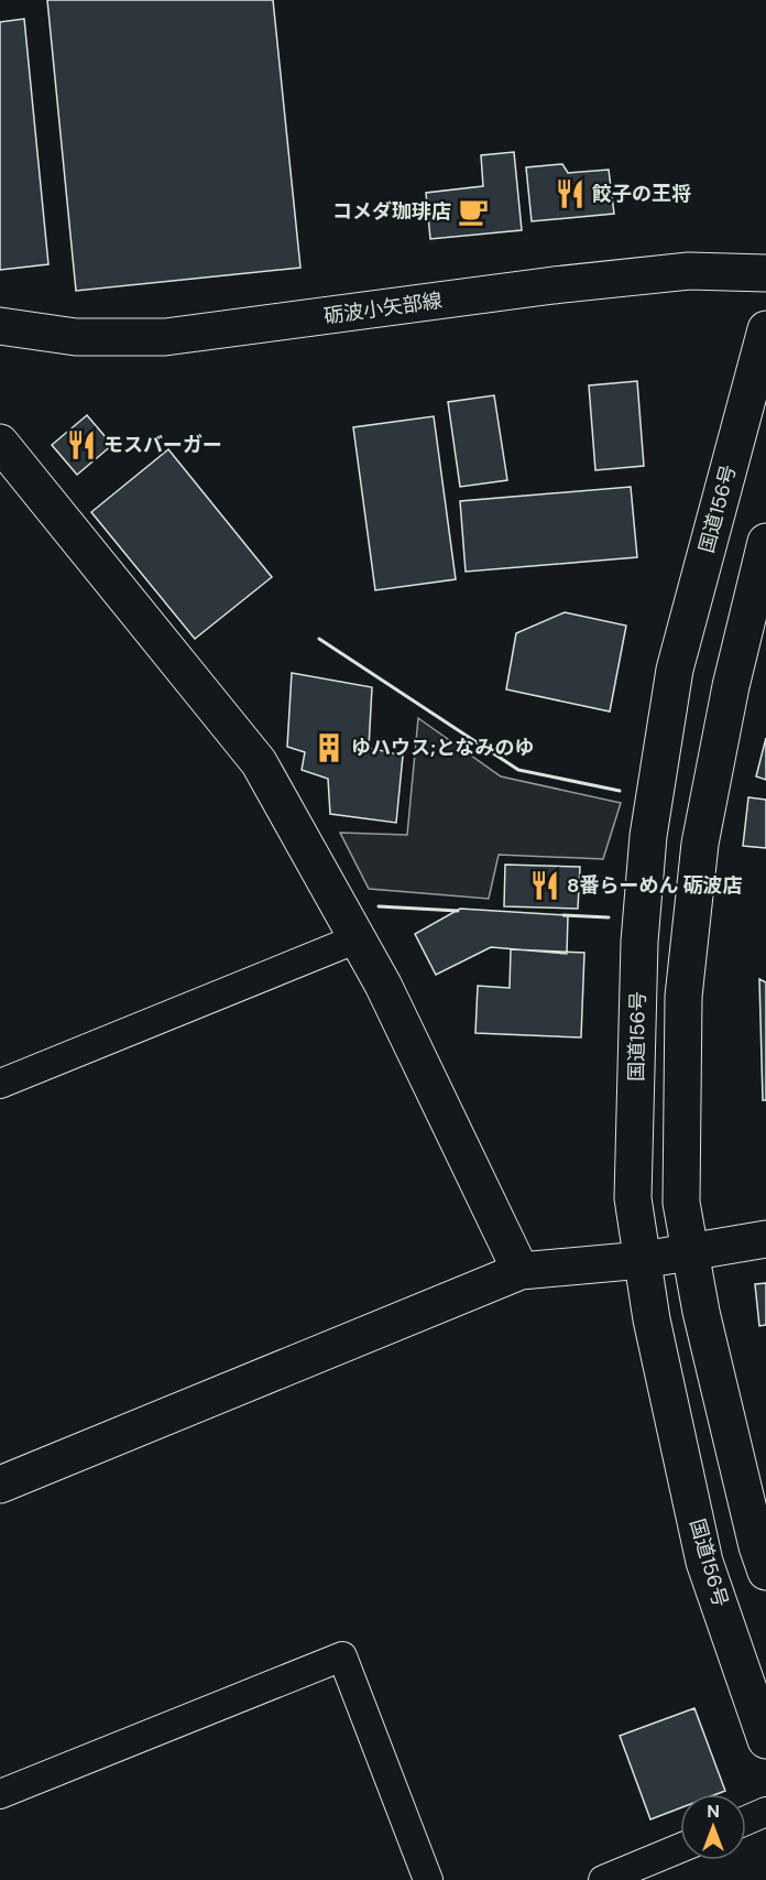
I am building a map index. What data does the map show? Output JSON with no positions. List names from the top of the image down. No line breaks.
{"streets":{"main road":["砺波小矢部線","国道156号"]},"places":{"restaurant":["餃子の王将","モスバーガー","8番らーめん 砺波店"],"cafe":["コメダ珈琲店"],"building":["ゆハウス;となみのゆ"]},"north":"top"}
